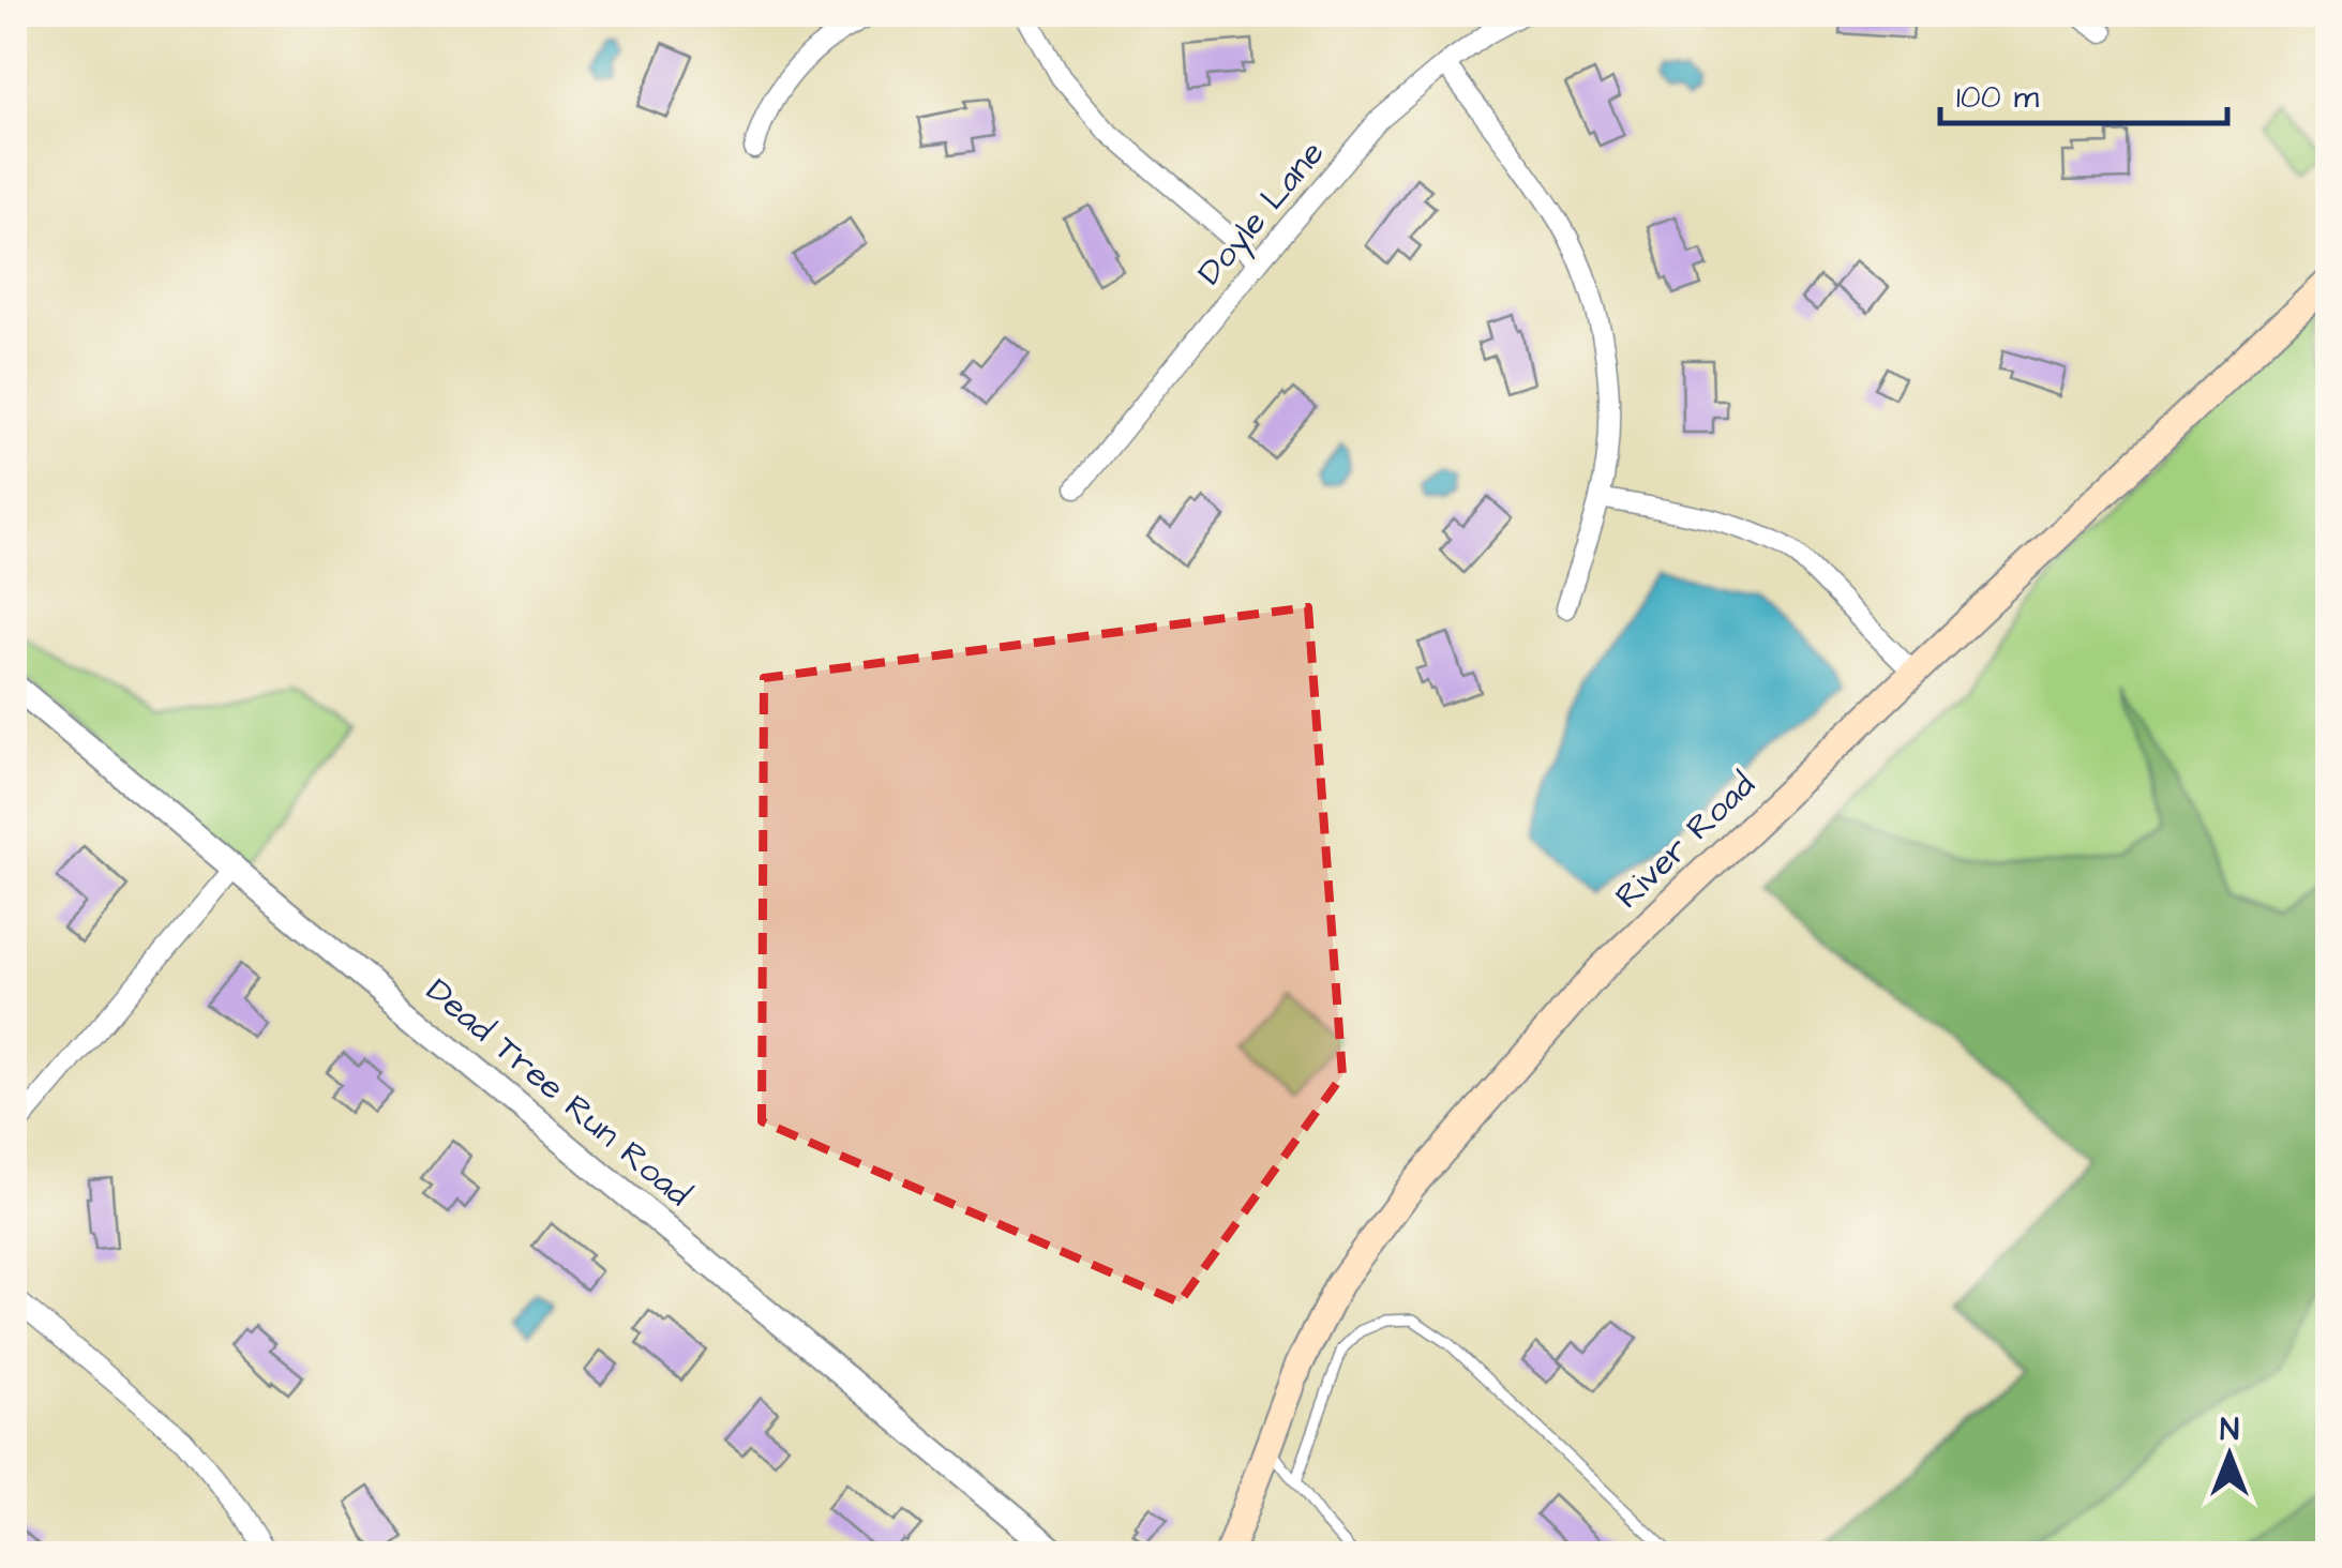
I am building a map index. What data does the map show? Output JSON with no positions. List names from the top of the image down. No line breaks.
{"streets":{"main road":["River Road"],"street":["Doyle Lane","Dead Tree Run Road"]},"scale_bar":"100 m","north":"top"}
